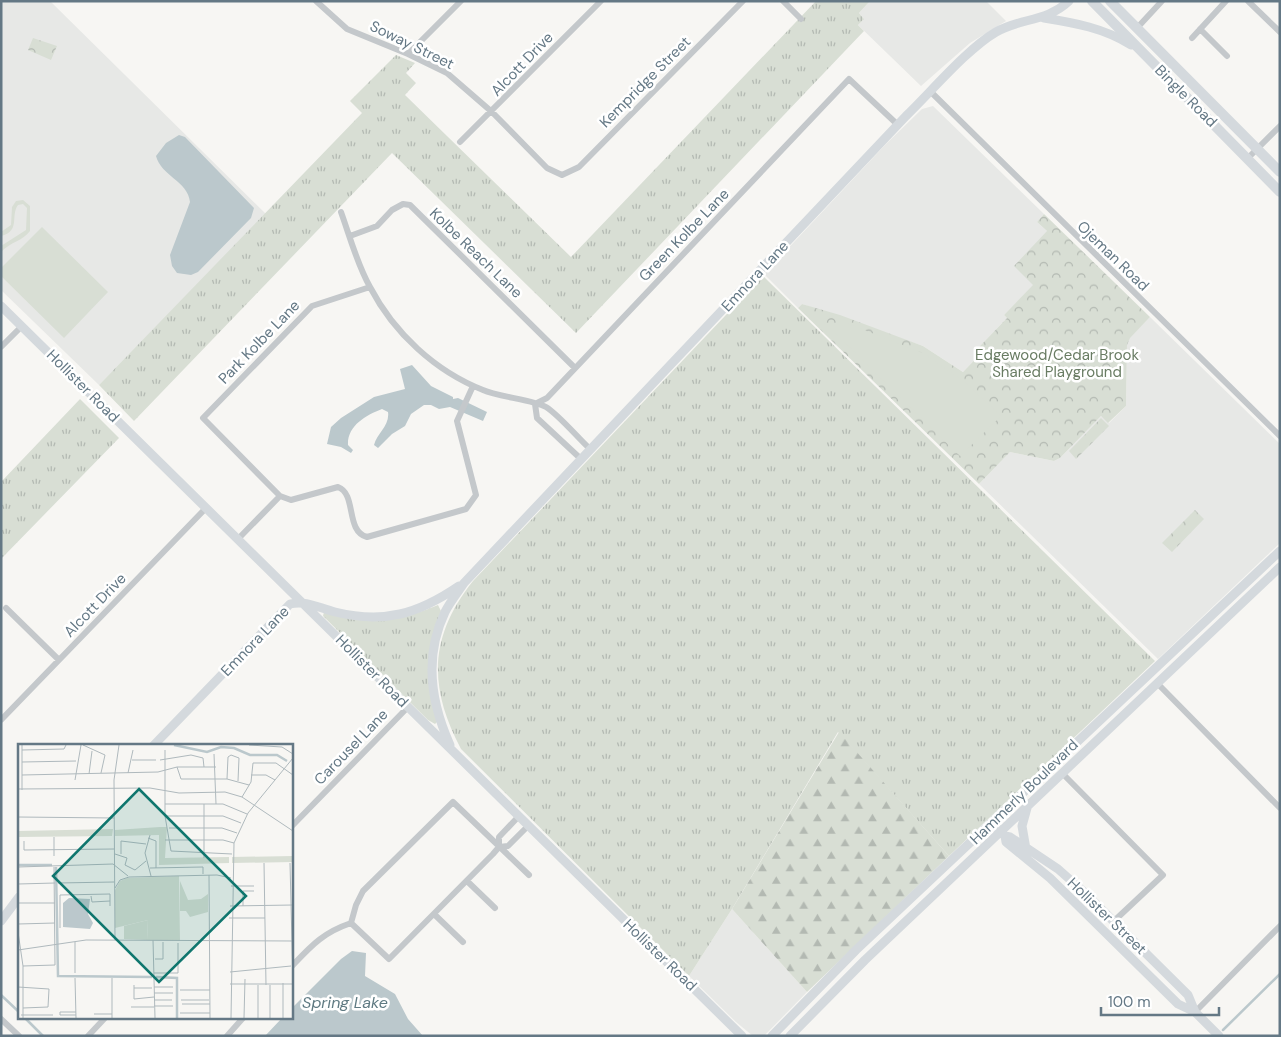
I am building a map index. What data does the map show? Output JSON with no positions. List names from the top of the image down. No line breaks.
{"streets":{"main road":["Bingle Road"],"street":["Soway Street","Alcott Drive","Kempridge Street","Green Kolbe Lane","Kolbe Reach Lane","Ojeman Road","Emnora Lane","Park Kolbe Lane","Hollister Road","Carousel Lane","Hammerly Boulevard","Hollister Street"]},"crossings":[["Soway Street","Alcott Drive"],["Soway Street","Kempridge Street"],["Alcott Drive","Hollister Road"],["Green Kolbe Lane","Kolbe Reach Lane"],["Green Kolbe Lane","Emnora Lane"],["Ojeman Road","Emnora Lane"],["Emnora Lane","Hollister Road"],["Hollister Road","Carousel Lane"],["Hammerly Boulevard","Hollister Street"]],"water":["Spring Lake"],"parks":["Edgewood/Cedar Brook Shared Playground"],"scale_bar":"100 m"}
